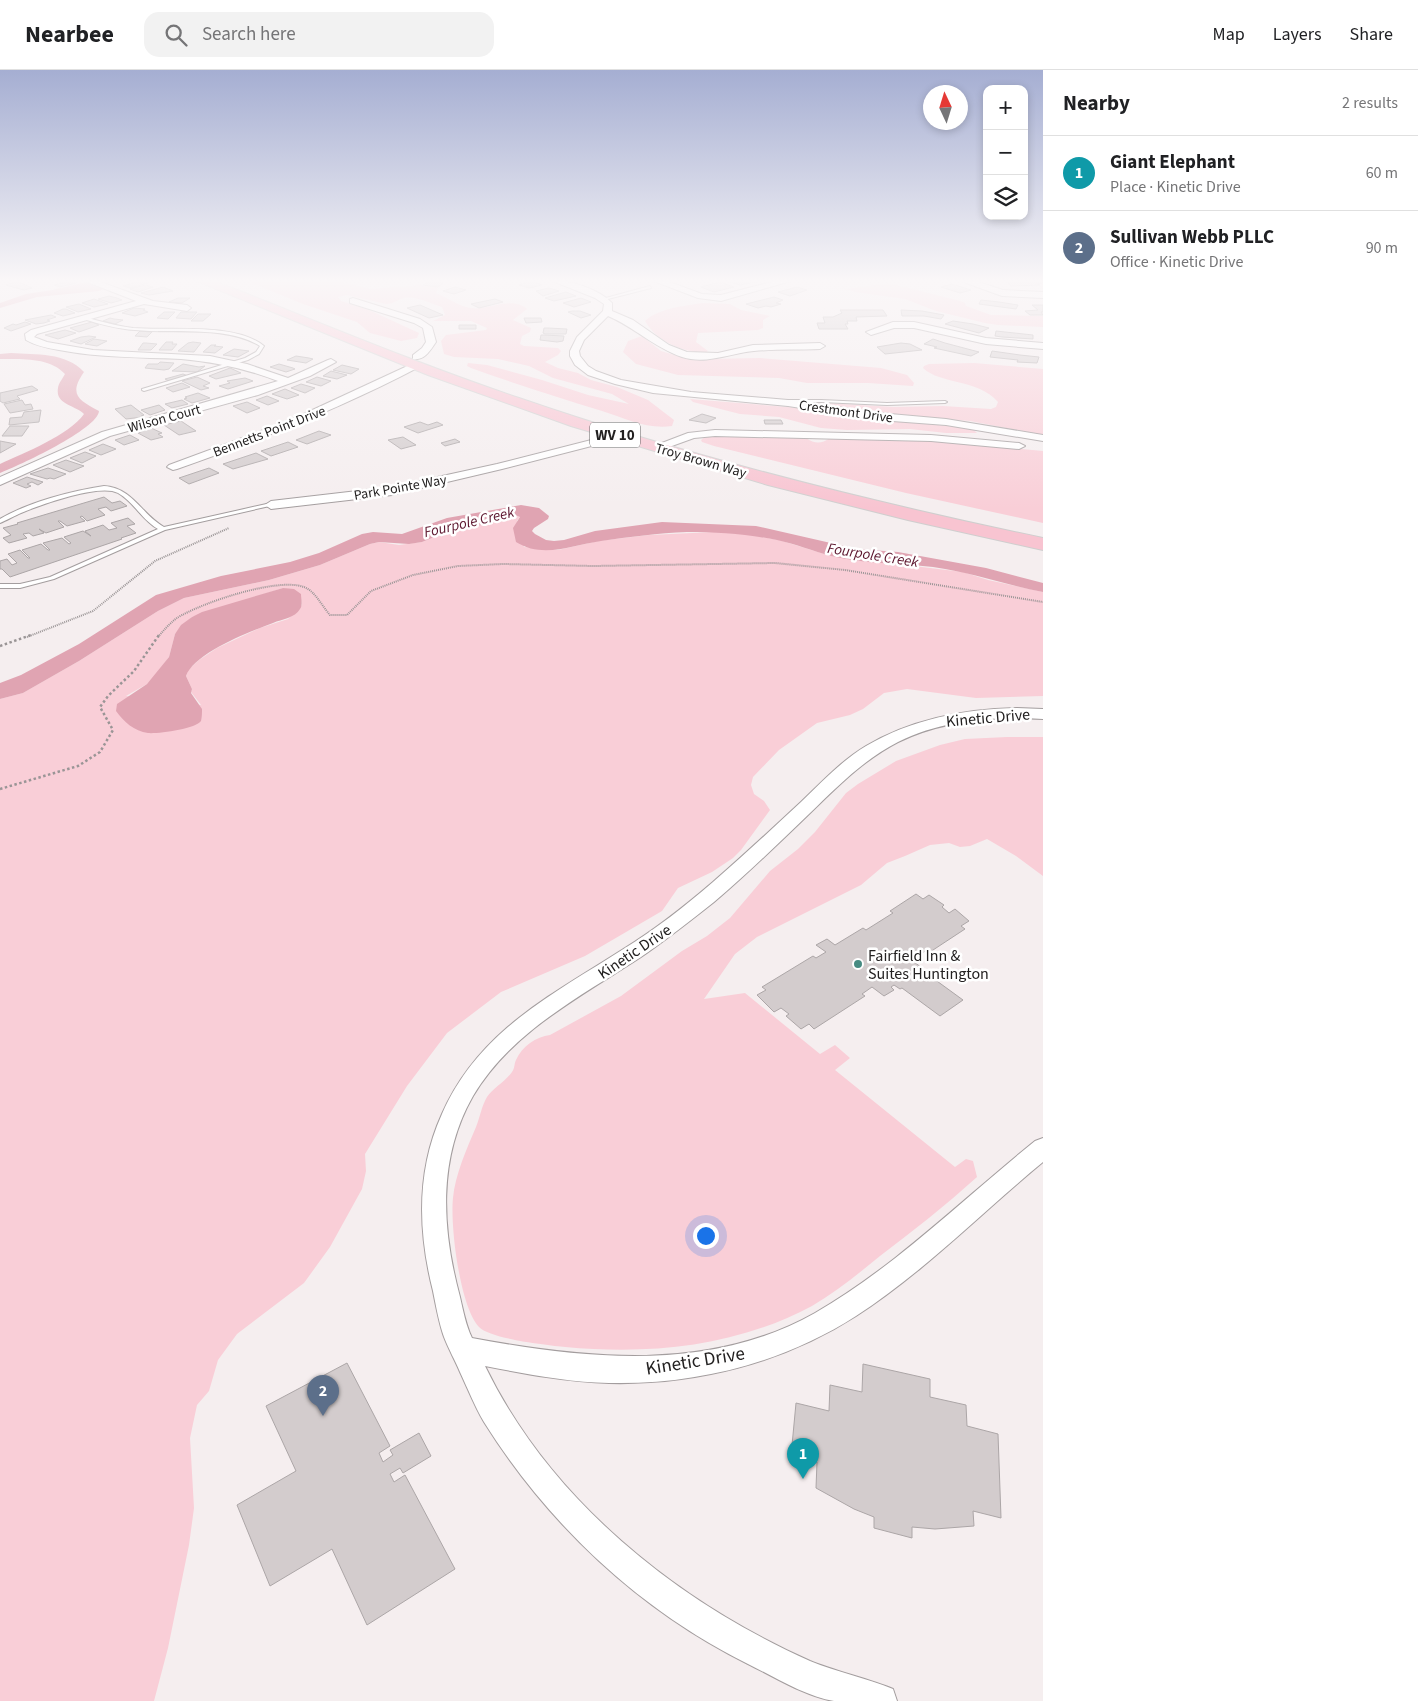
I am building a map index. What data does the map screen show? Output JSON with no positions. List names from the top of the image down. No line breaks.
{"streets":{"main road":["WV 10","Troy Brown Way"],"street":["Crestmont Drive","Wilson Court","Bennetts Point Drive","Park Pointe Way","Kinetic Drive"]},"crossings":[["Crestmont Drive","Troy Brown Way"],["Bennetts Point Drive","Troy Brown Way"],["Troy Brown Way","Park Pointe Way"]],"water":["Fourpole Creek"],"places":["Fairfield Inn & Suites Huntington"],"north":"top","page":{"header":"Nearbee","search":"Search here","nav":["Map","Layers","Share"],"heading":["Nearby","2 results"],"map_buttons":["+","−"],"list":[{"mark":"1","name":"Giant Elephant","note":"Place · Kinetic Drive","value":"60 m"},{"mark":"2","name":"Sullivan Webb PLLC","note":"Office · Kinetic Drive","value":"90 m"}],"pins":["2","1"]}}
